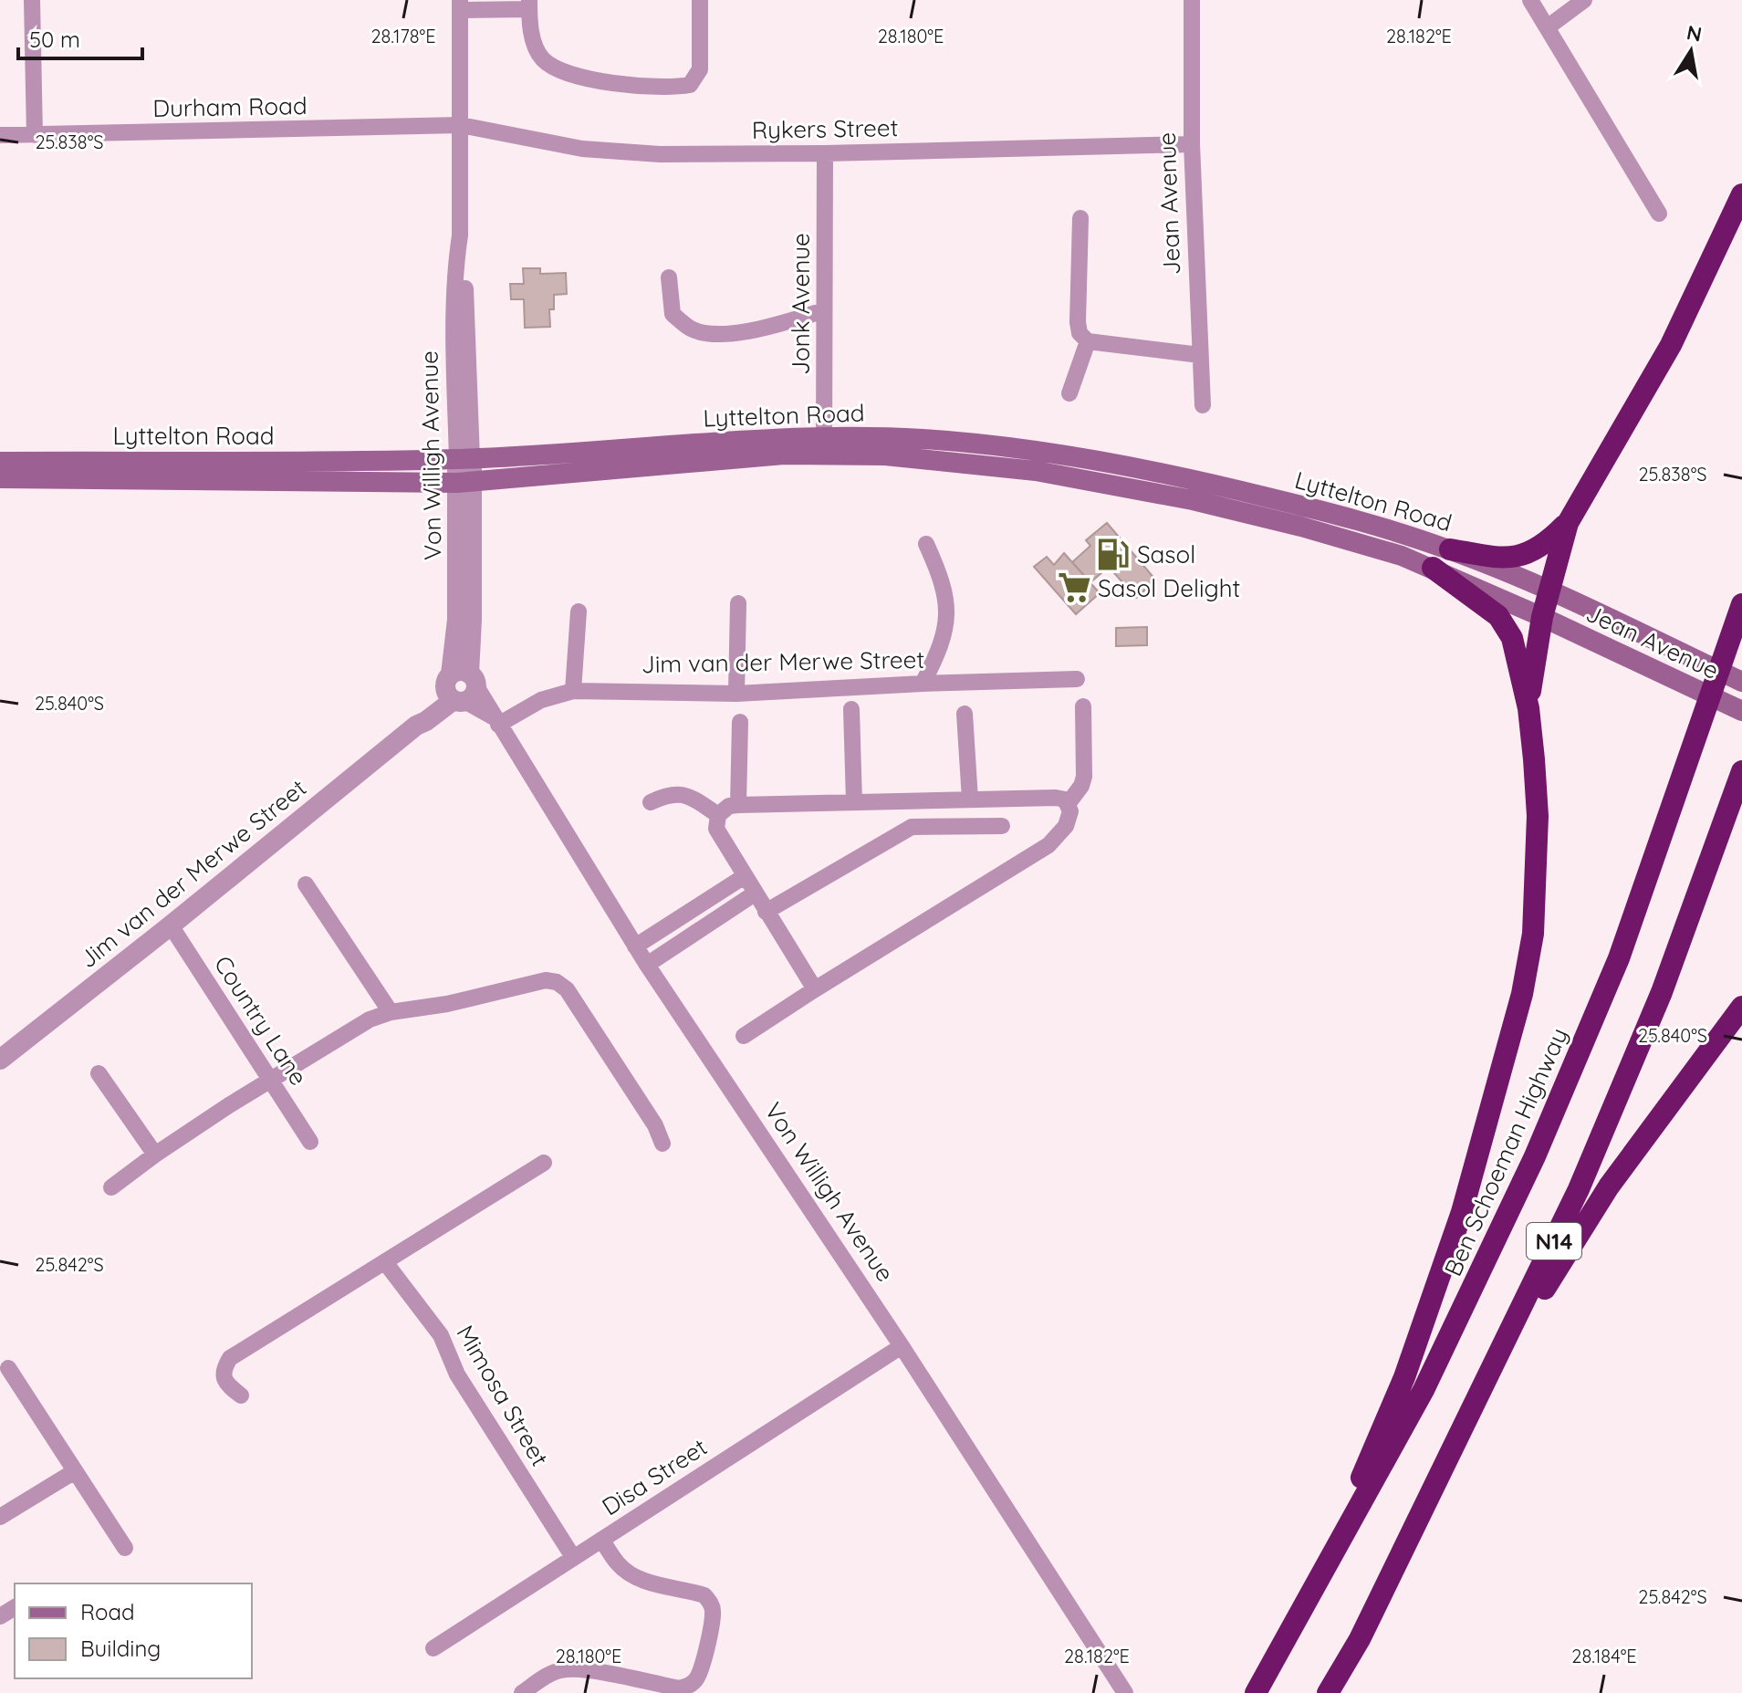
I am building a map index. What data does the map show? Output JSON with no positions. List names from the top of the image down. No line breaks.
{"streets":{"highway":["Ben Schoeman Highway","N14"],"main road":["Jean Avenue","Lyttelton Road"],"street":["Durham Road","Rykers Street","Jonk Avenue","Von Willigh Avenue","Jim van der Merwe Street","Country Lane","Mimosa Street","Disa Street"]},"crossings":[["Durham Road","Rykers Street"],["Durham Road","Von Willigh Avenue"],["Rykers Street","Jean Avenue"],["Rykers Street","Jonk Avenue"],["Rykers Street","Von Willigh Avenue"],["Jean Avenue","Lyttelton Road"],["Jonk Avenue","Lyttelton Road"],["Lyttelton Road","Von Willigh Avenue"],["Von Willigh Avenue","Jim van der Merwe Street"],["Von Willigh Avenue","Disa Street"],["Jim van der Merwe Street","Country Lane"],["Mimosa Street","Disa Street"]],"places":{"fuel station":["Sasol"],"supermarket":["Sasol Delight"]},"legend":["Road","Building"],"scale_bar":"50 m","north":"top","coordinates":["28.178°E","28.180°E","28.182°E","25.838°S","25.840°S","25.842°S","28.184°E"]}
